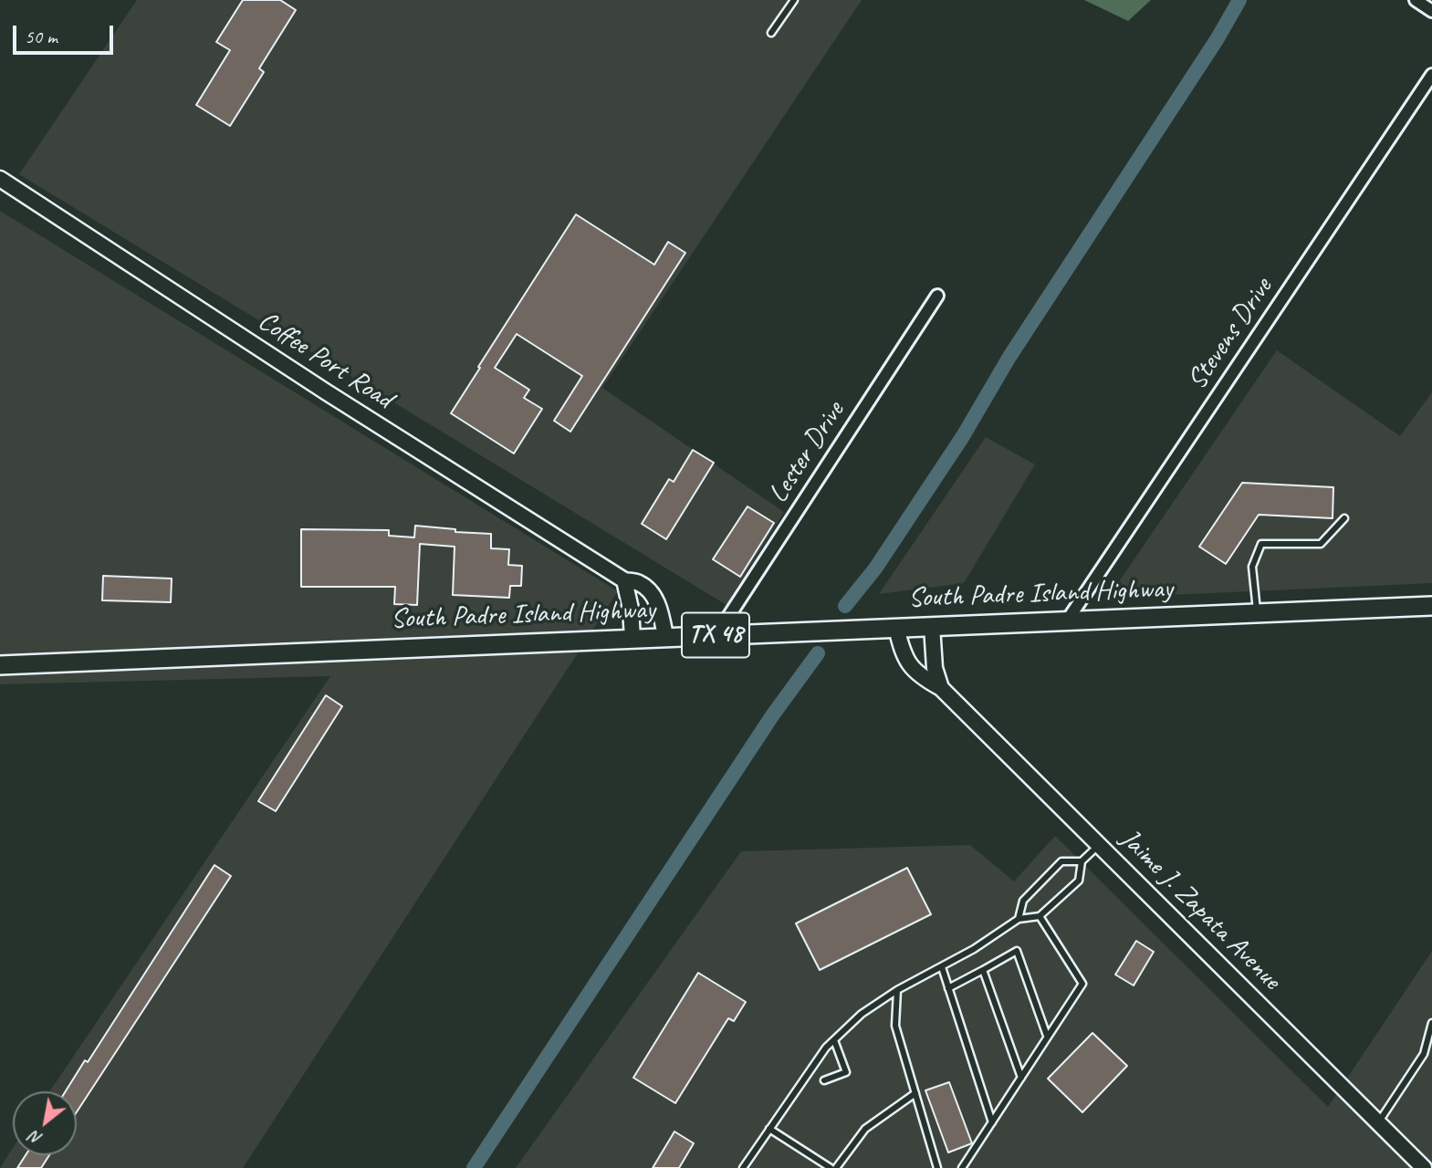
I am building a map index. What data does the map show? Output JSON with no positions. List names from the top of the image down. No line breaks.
{"streets":{"main road":["South Padre Island Highway","TX 48"],"street":["Stevens Drive","Coffee Port Road","Lester Drive","Jaime J. Zapata Avenue"]},"crossings":[["Stevens Drive","South Padre Island Highway"],["Coffee Port Road","South Padre Island Highway"],["Lester Drive","South Padre Island Highway"],["South Padre Island Highway","Jaime J. Zapata Avenue"]],"scale_bar":"50 m","north":"bottom left"}
